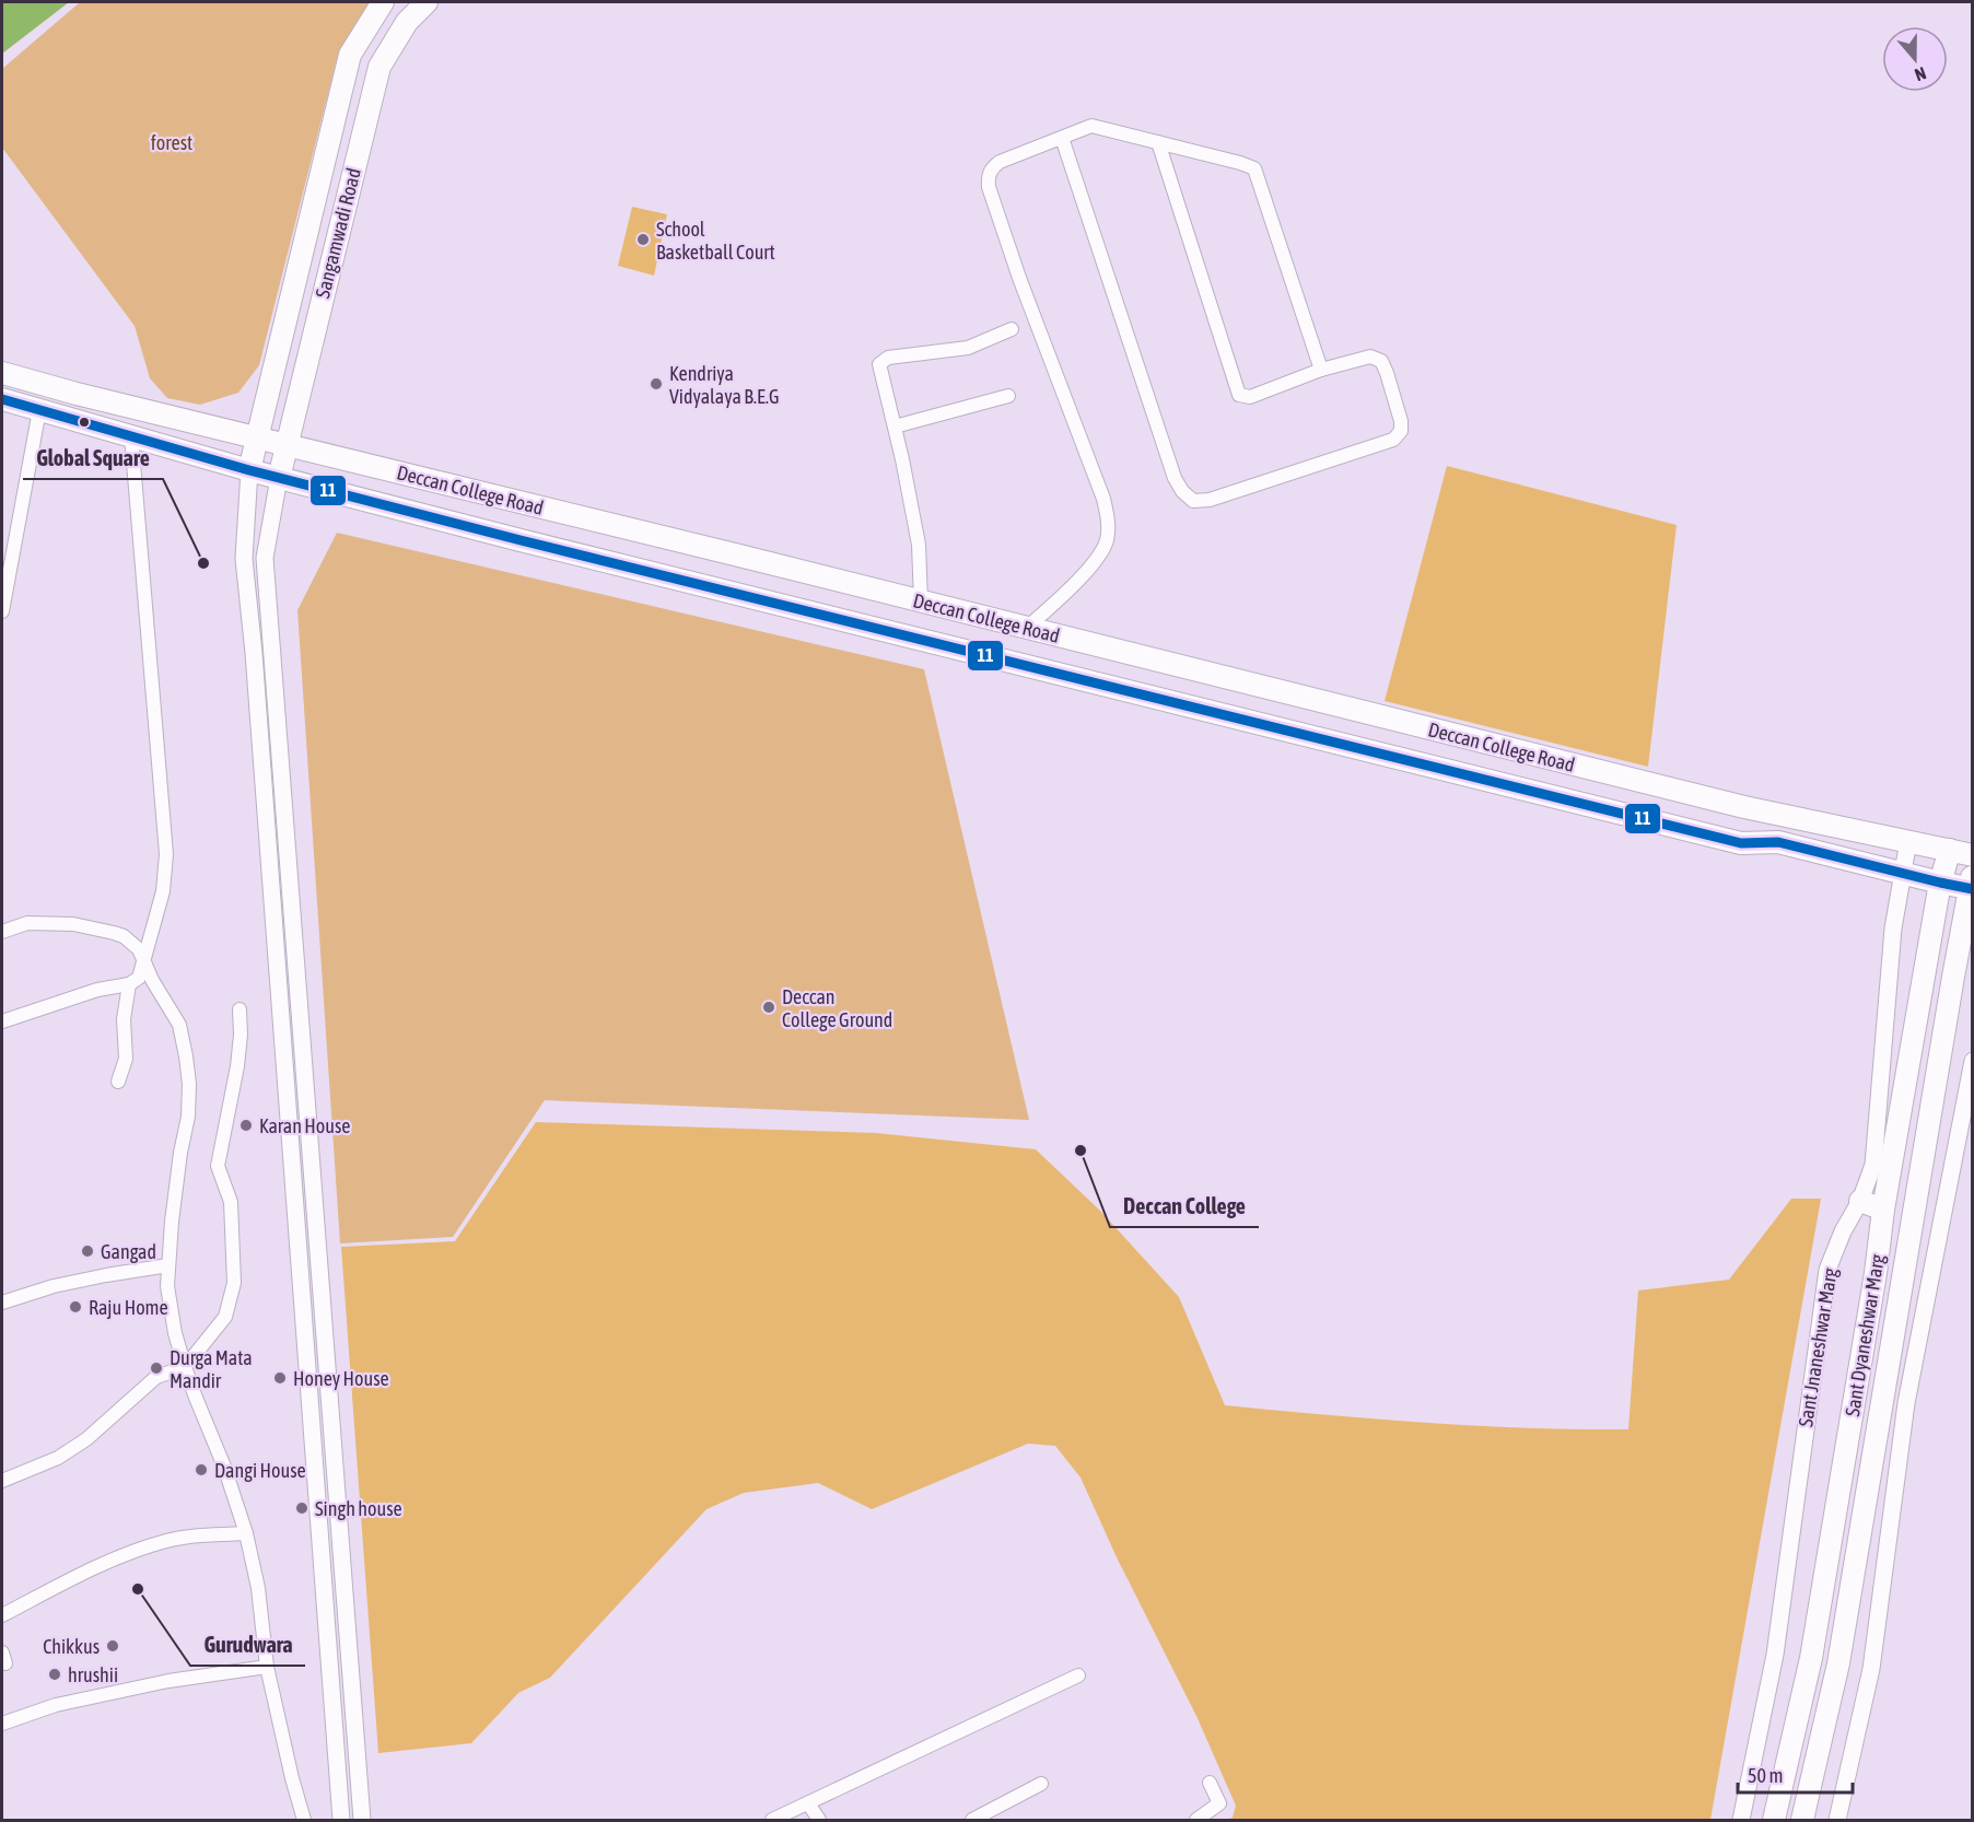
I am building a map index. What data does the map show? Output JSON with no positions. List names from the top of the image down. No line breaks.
{"streets":{"main road":["Sangamwadi Road","Deccan College Road","Sant Dyaneshwar Marg"],"street":["Sant Jnaneshwar Marg"]},"crossings":[["Sangamwadi Road","Deccan College Road"],["Deccan College Road","Sant Dyaneshwar Marg"],["Deccan College Road","Sant Jnaneshwar Marg"]],"parks":["forest"],"places":["School Basketball Court","Kendriya Vidyalaya B.E.G","Global Square","Deccan College Ground","Karan House","Deccan College","Gangad","Raju Home","Durga Mata Mandir","Honey House","Dangi House","Singh house","Gurudwara","Chikkus","hrushii"],"lines":["transit line 11"],"scale_bar":"50 m","north":"bottom"}
